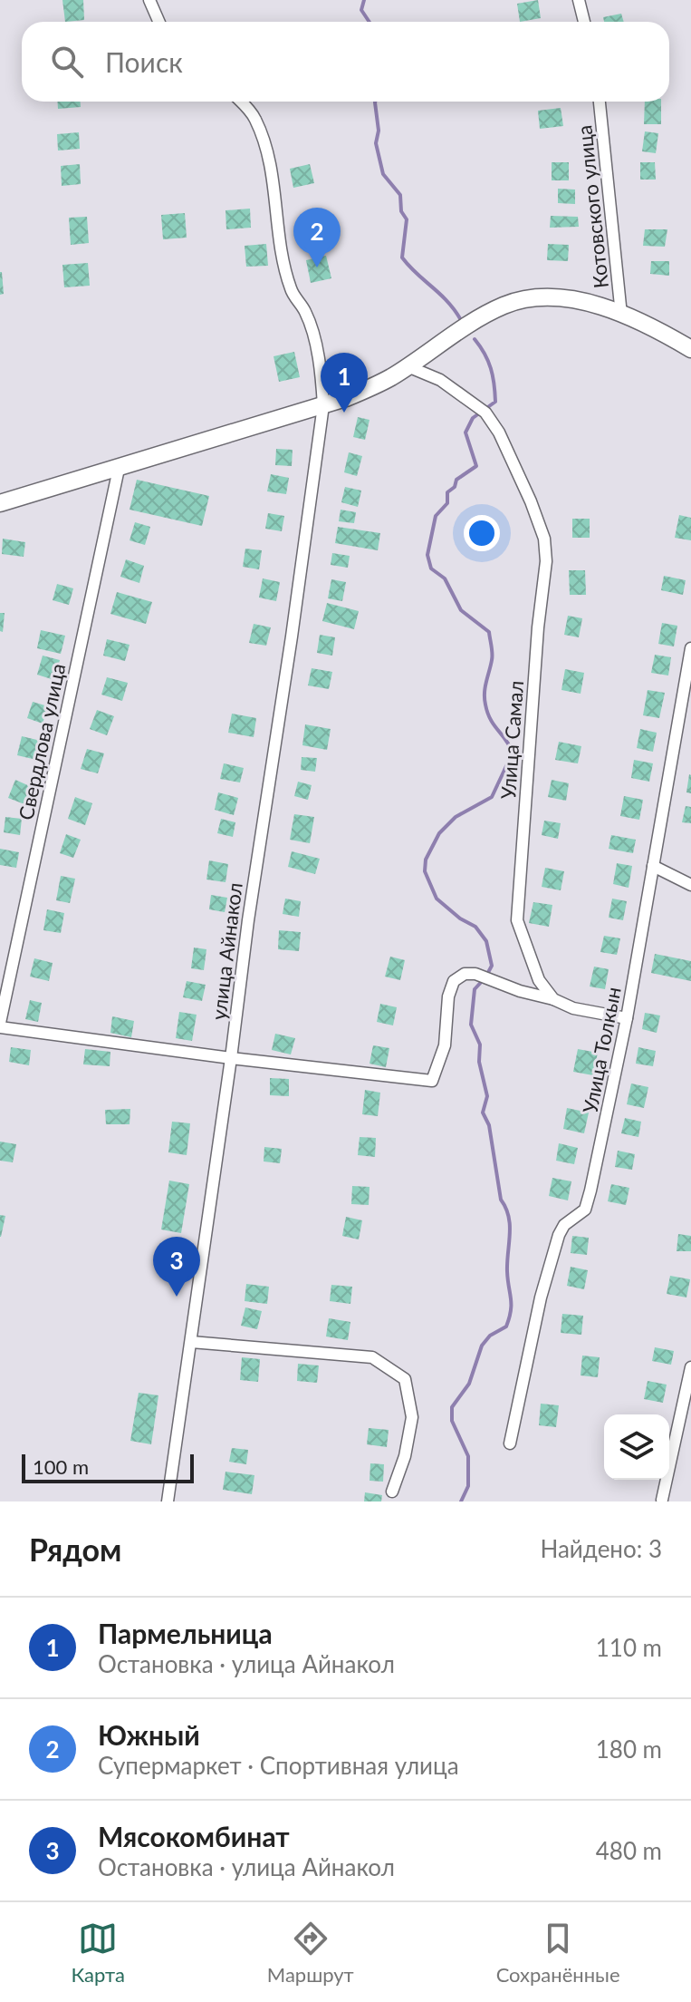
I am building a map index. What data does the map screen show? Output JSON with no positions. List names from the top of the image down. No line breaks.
{"streets":{"street":["Котовского улица","Улица Самал","Свердлова улица","улица Айнакол","Улица Толкын"]},"scale_bar":"100 m","page":{"search":"Поиск","pins":["2","1","3"],"scale":"100 m","heading":["Рядом","Найдено: 3"],"list":[{"mark":"1","name":"Пармельница","note":"Остановка · улица Айнакол","value":"110 m"},{"mark":"2","name":"Южный","note":"Супермаркет · Спортивная улица","value":"180 m"},{"mark":"3","name":"Мясокомбинат","note":"Остановка · улица Айнакол","value":"480 m"}],"nav":["Карта","Маршрут","Сохранённые"]}}
